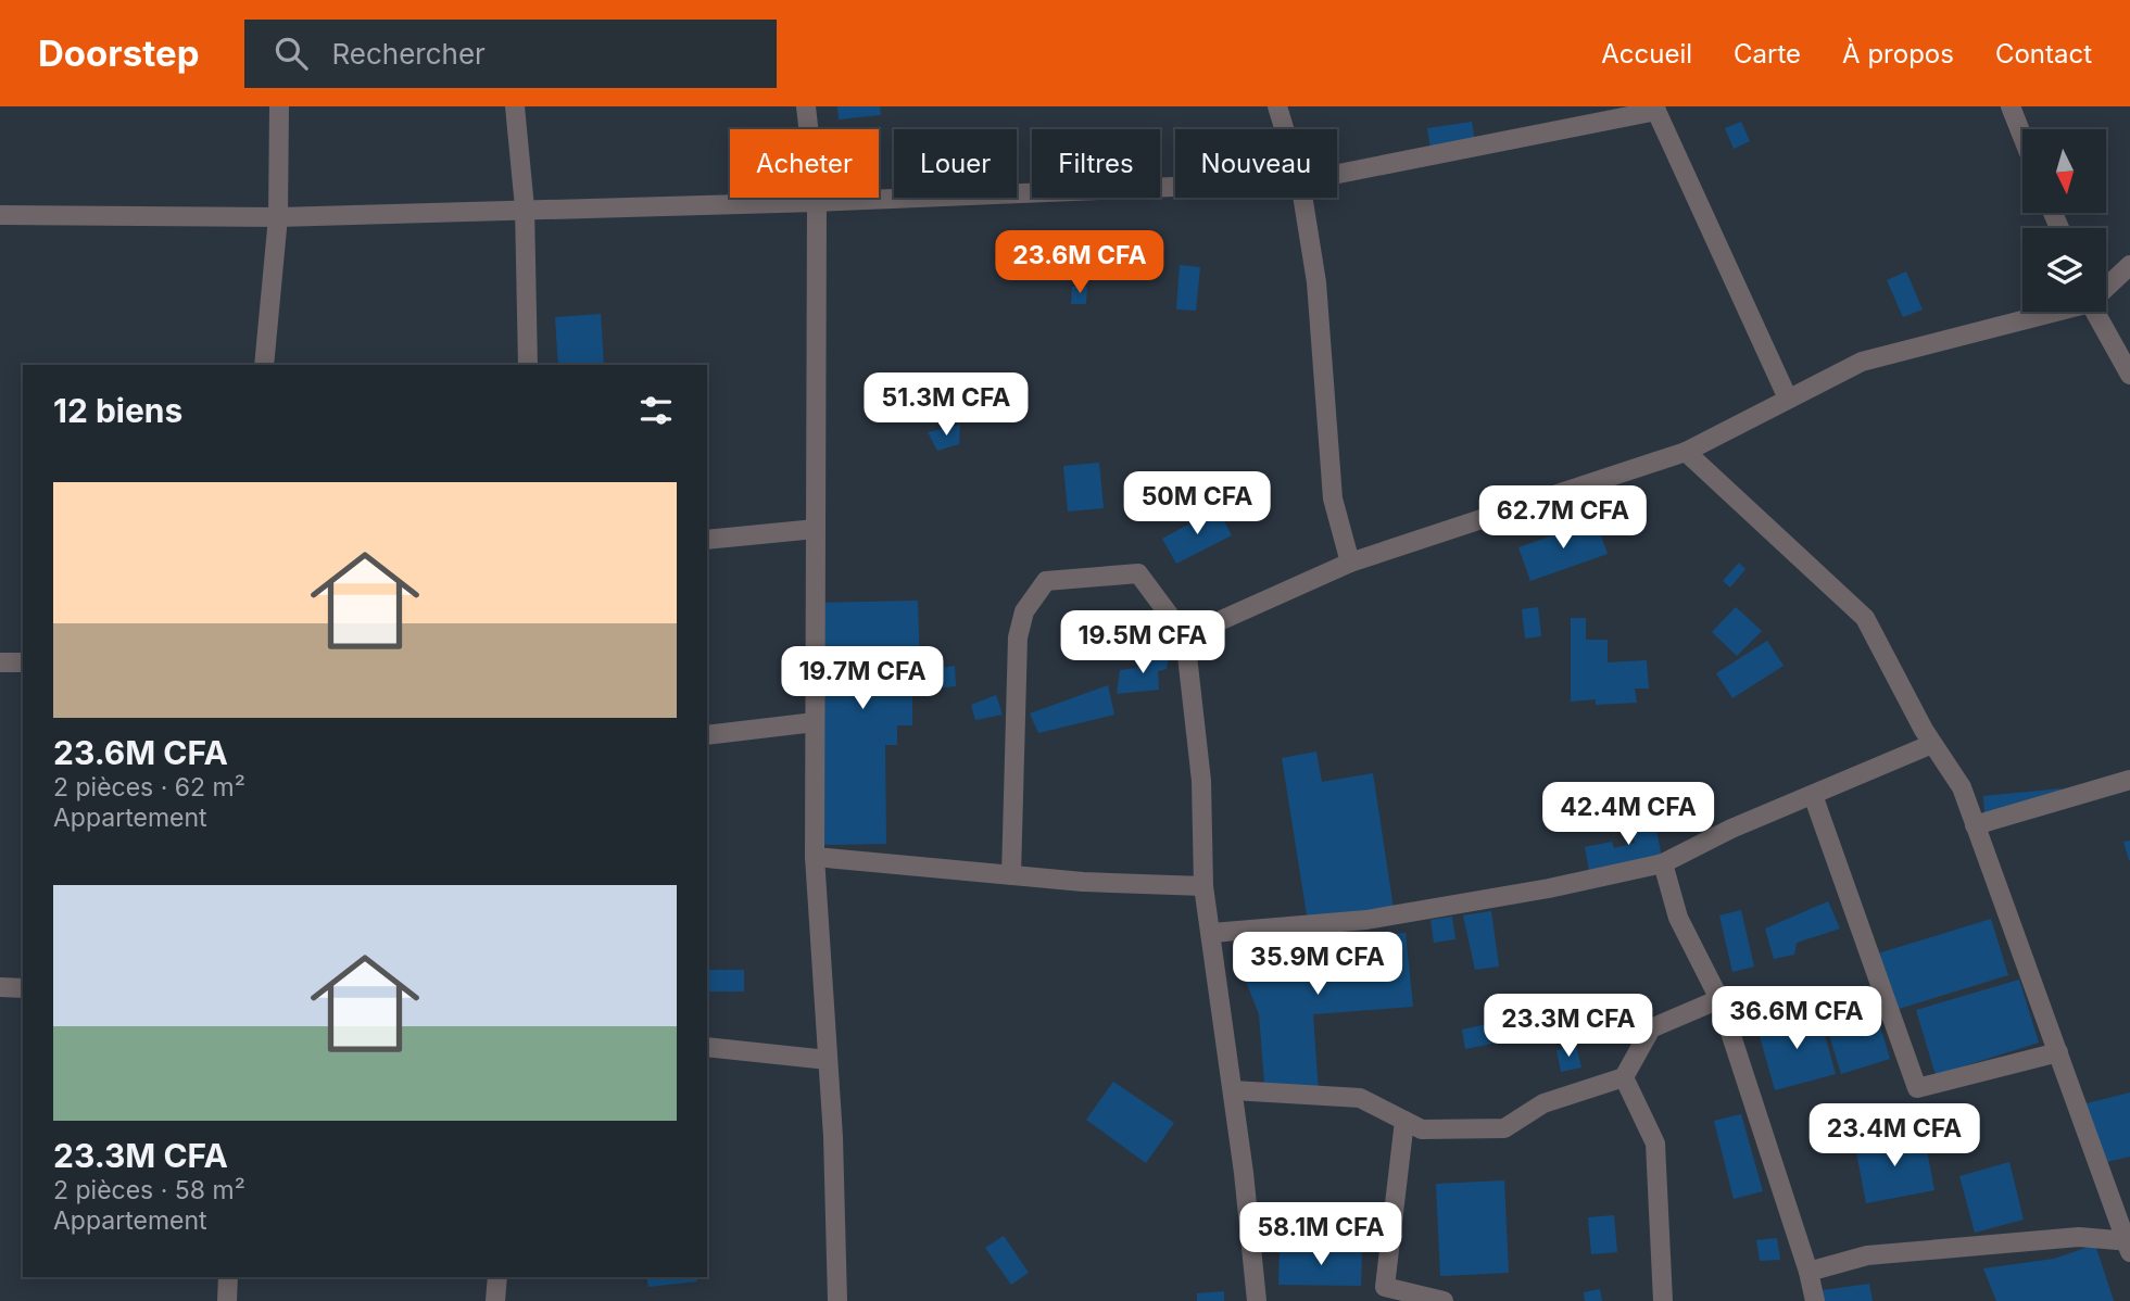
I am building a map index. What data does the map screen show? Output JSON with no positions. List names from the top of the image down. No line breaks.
{"north":"bottom","page":{"header":"Doorstep","search":"Rechercher","nav":["Accueil","Carte","À propos","Contact"],"chip":["Acheter","Louer","Filtres","Nouveau"],"price":["23.6M CFA","51.3M CFA","50M CFA","62.7M CFA","19.5M CFA","19.7M CFA","42.4M CFA","35.9M CFA","36.6M CFA","23.3M CFA","23.4M CFA","58.1M CFA"],"heading":"12 biens","list":[{"name":"23.6M CFA","note":"2 pièces · 62 m² · Appartement"},{"name":"23.3M CFA","note":"2 pièces · 58 m² · Appartement"}]}}
